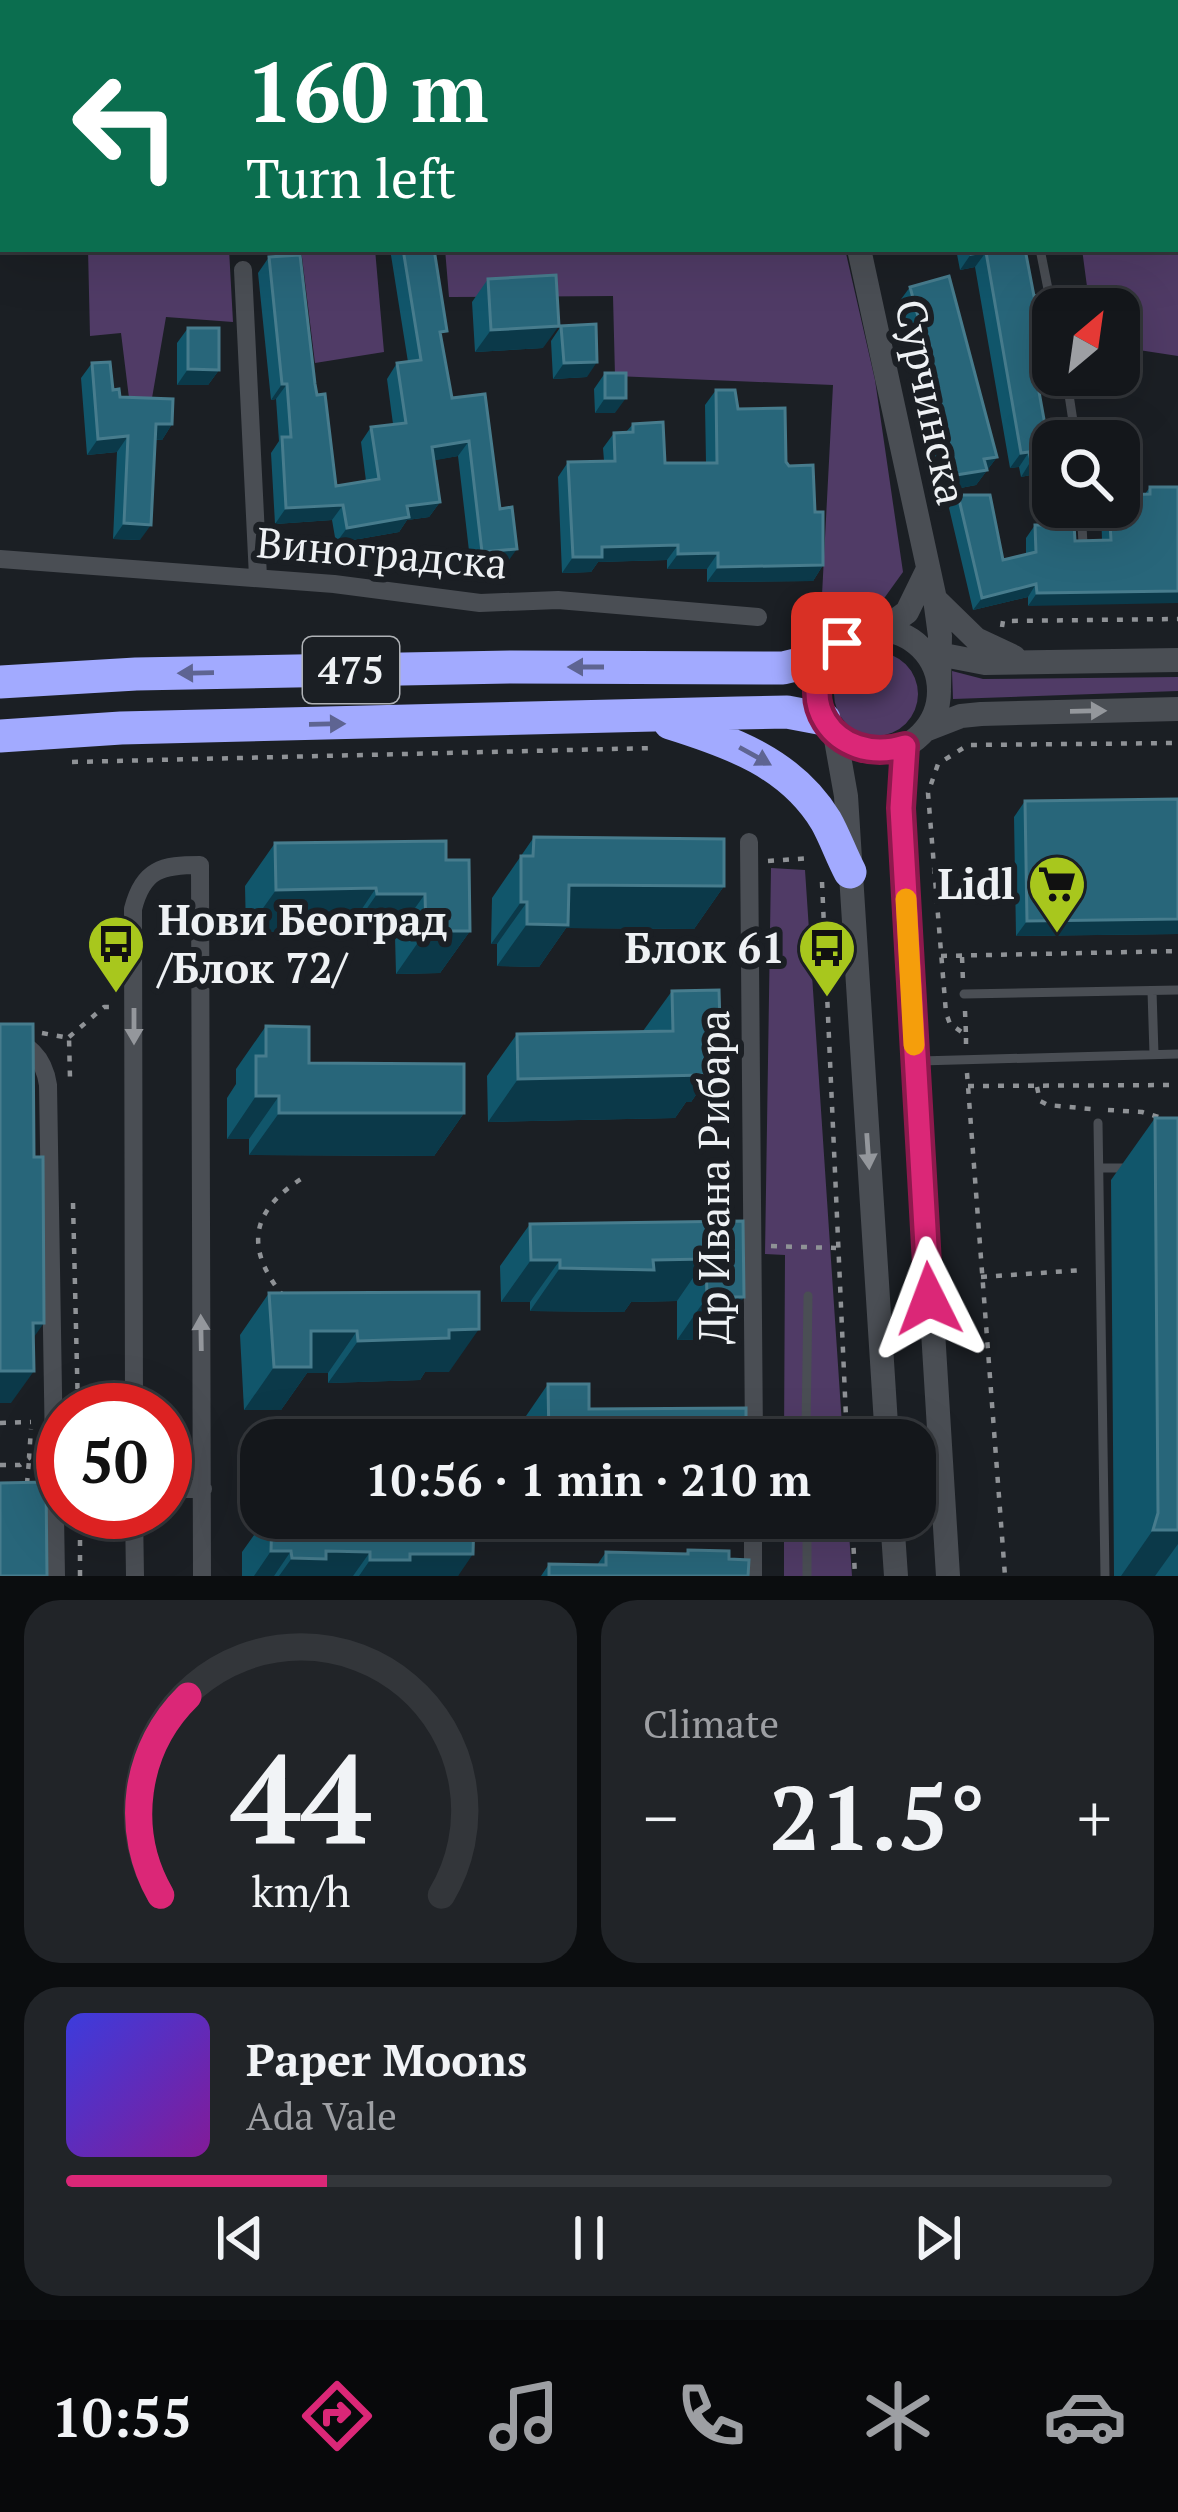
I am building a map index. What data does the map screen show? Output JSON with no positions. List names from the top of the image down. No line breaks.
{"streets":{"highway":["475"],"main road":["Сурчинска"],"street":["Виноградска","Др Ивана Рибара"]},"crossings":[["Сурчинска","475"]],"places":{"supermarket":["Lidl"],"bus stop":["Нови Београд /Блок 72/","Блок 61"]},"north":"top right","page":{"turn":["160 m","Turn left"],"limit":"50","trip":"10:56 · 1 min · 210 m","tile":"Climate","heat":["−","21.5°","+"],"song":["Paper Moons","Ada Vale"],"tabs":"10:55","gauge":["44","km/h"]}}
